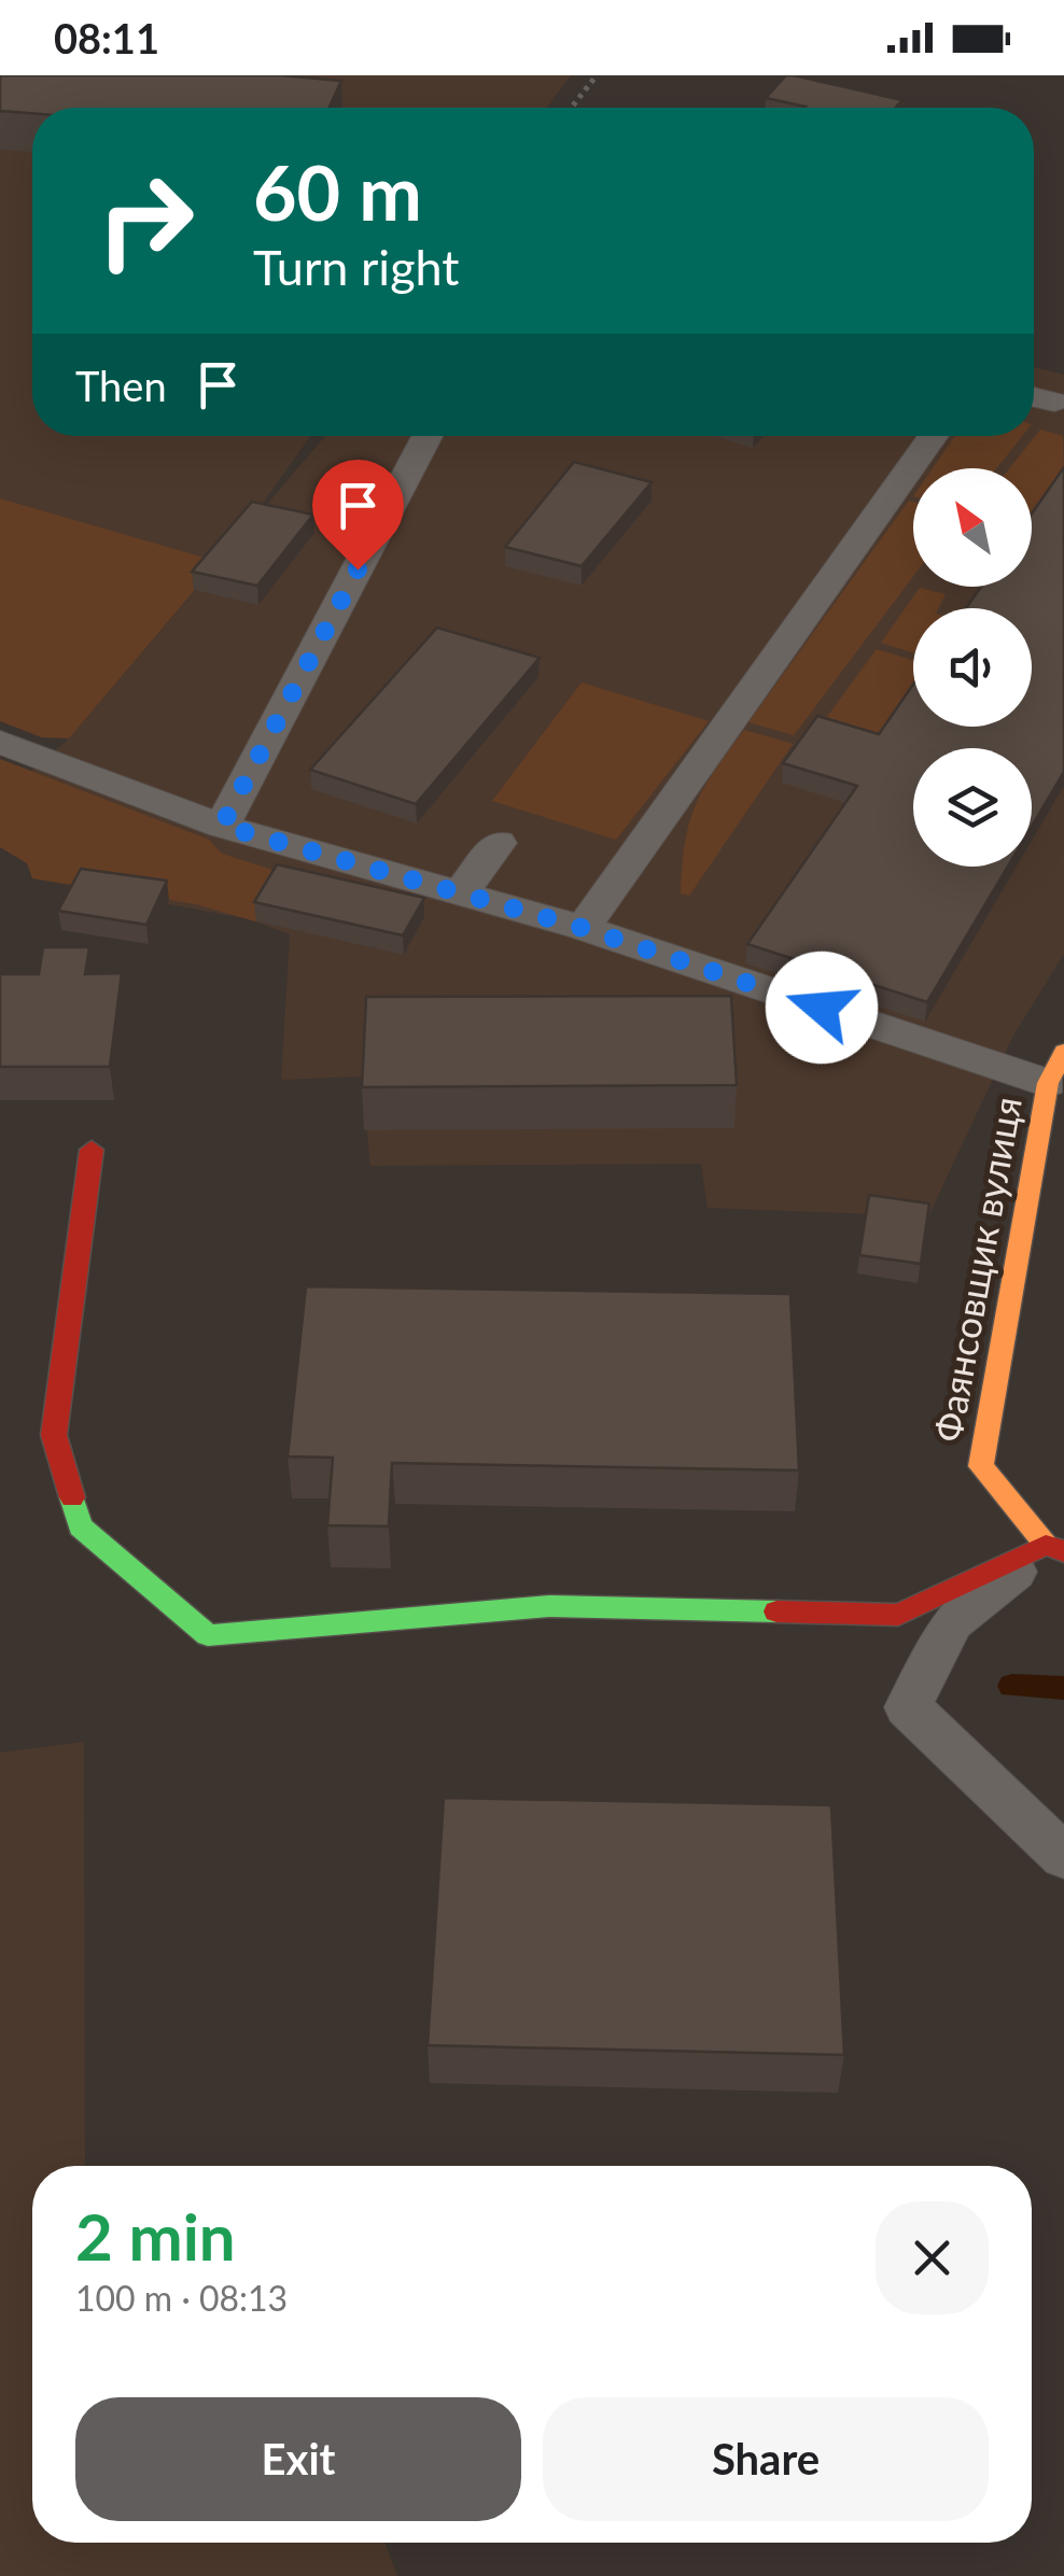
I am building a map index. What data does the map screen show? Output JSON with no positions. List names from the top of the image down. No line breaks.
{"streets":{"street":["Фаянсовщик вулиця"]},"north":"top left","page":{"status":"08:11","turn":["60 m","Turn right"],"then":"Then","heading":["2 min","100 m · 08:13"],"buttons":["Exit","Share"]}}
